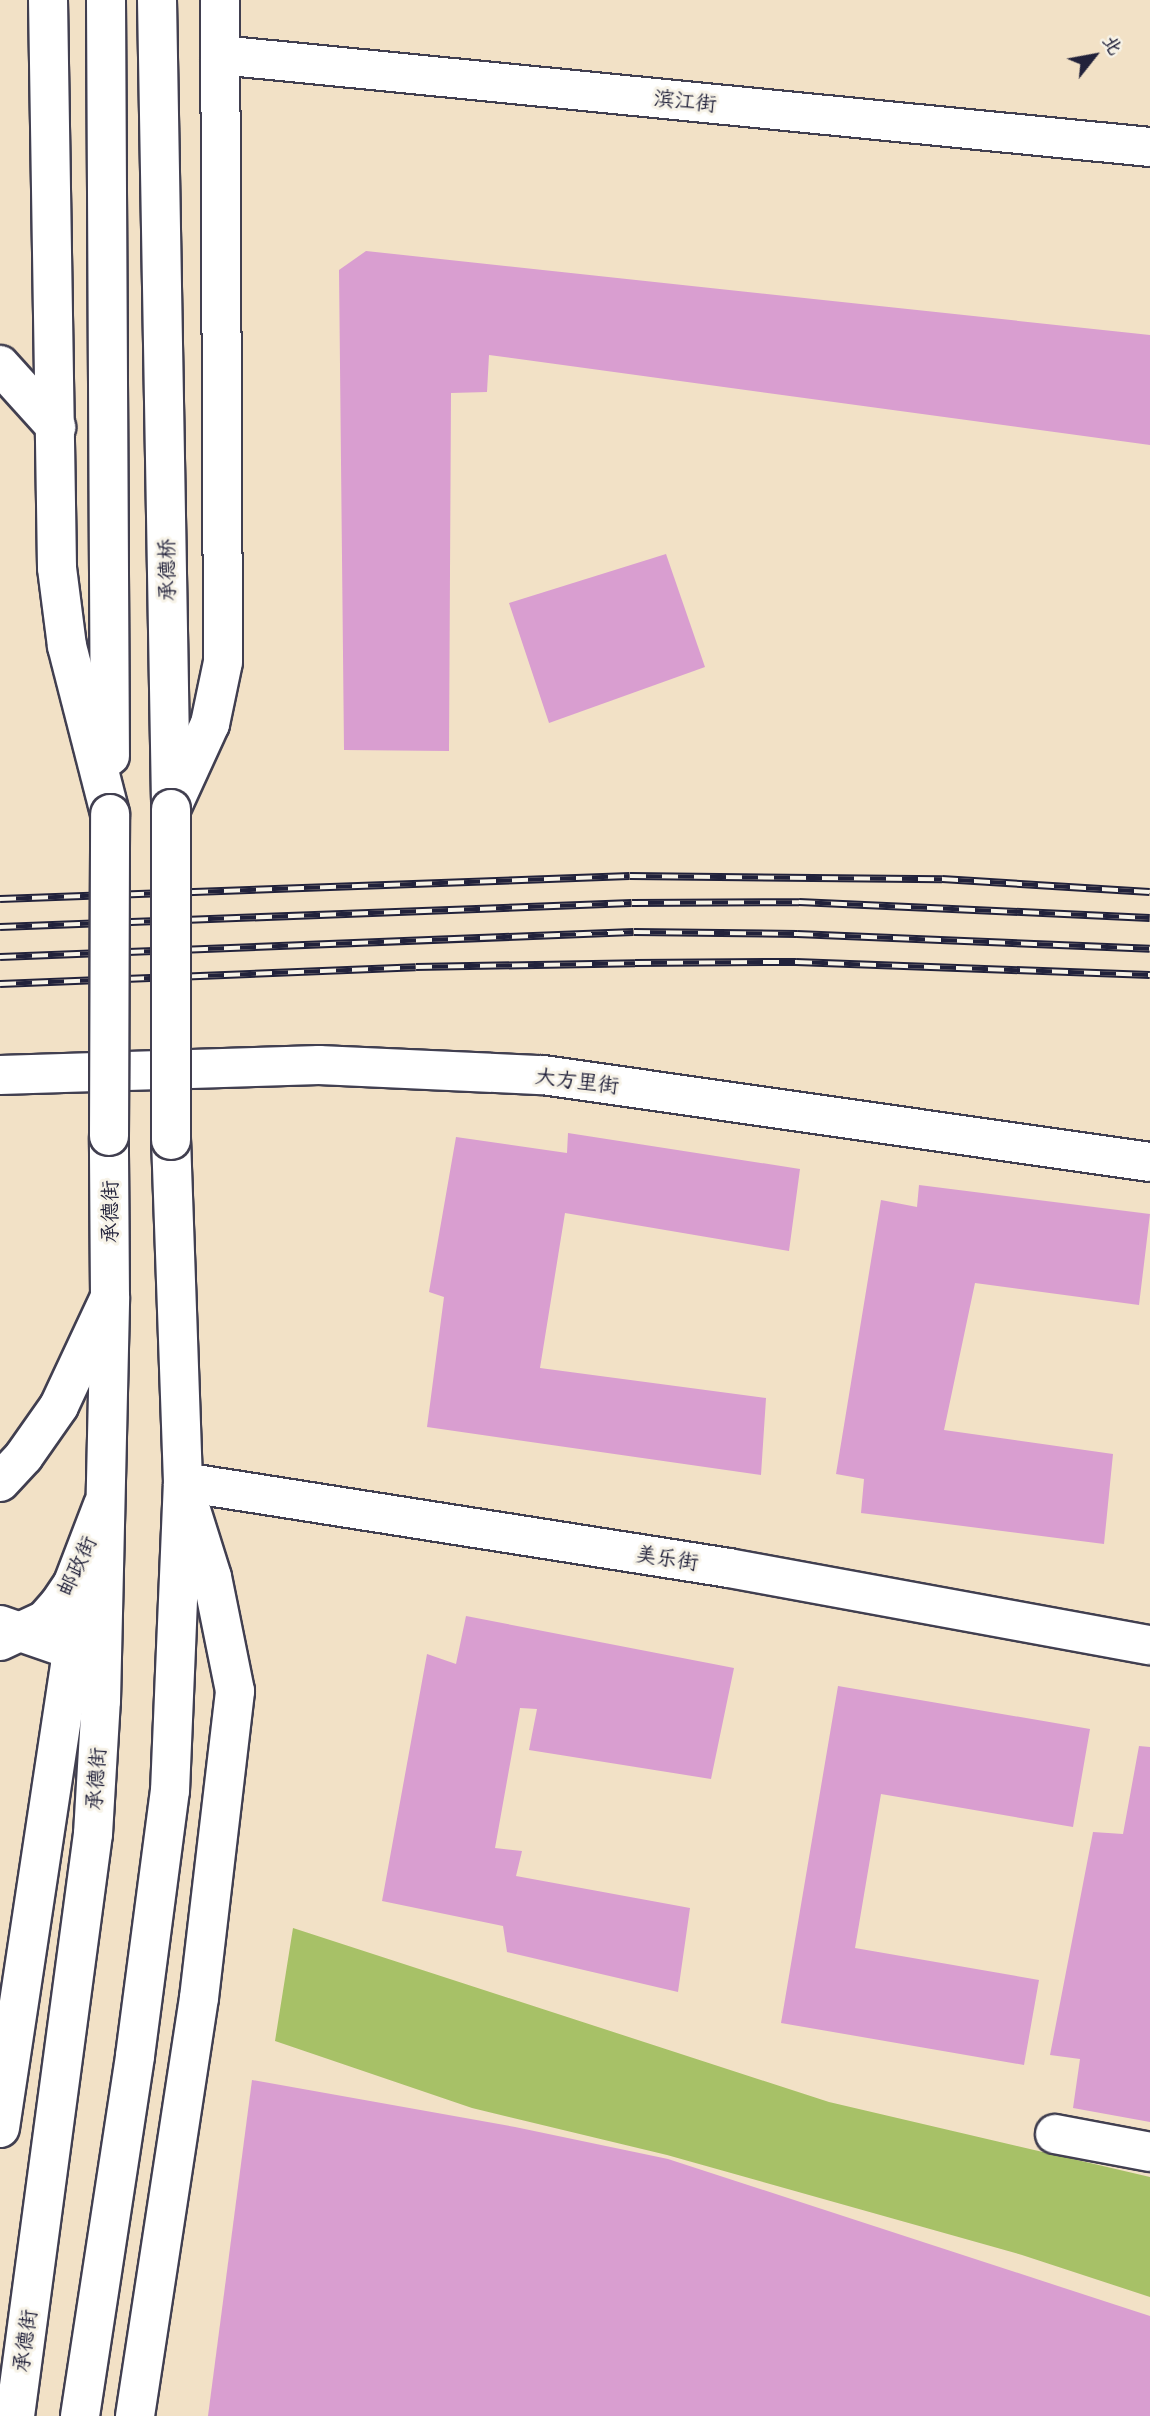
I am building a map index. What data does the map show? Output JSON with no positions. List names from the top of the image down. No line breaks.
{"streets":{"main road":["滨江街","承德桥","大方里街","承德街","美乐街","邮政街"]},"crossings":[["承德桥","美乐街"],["承德街","邮政街"]],"north":"top right"}
